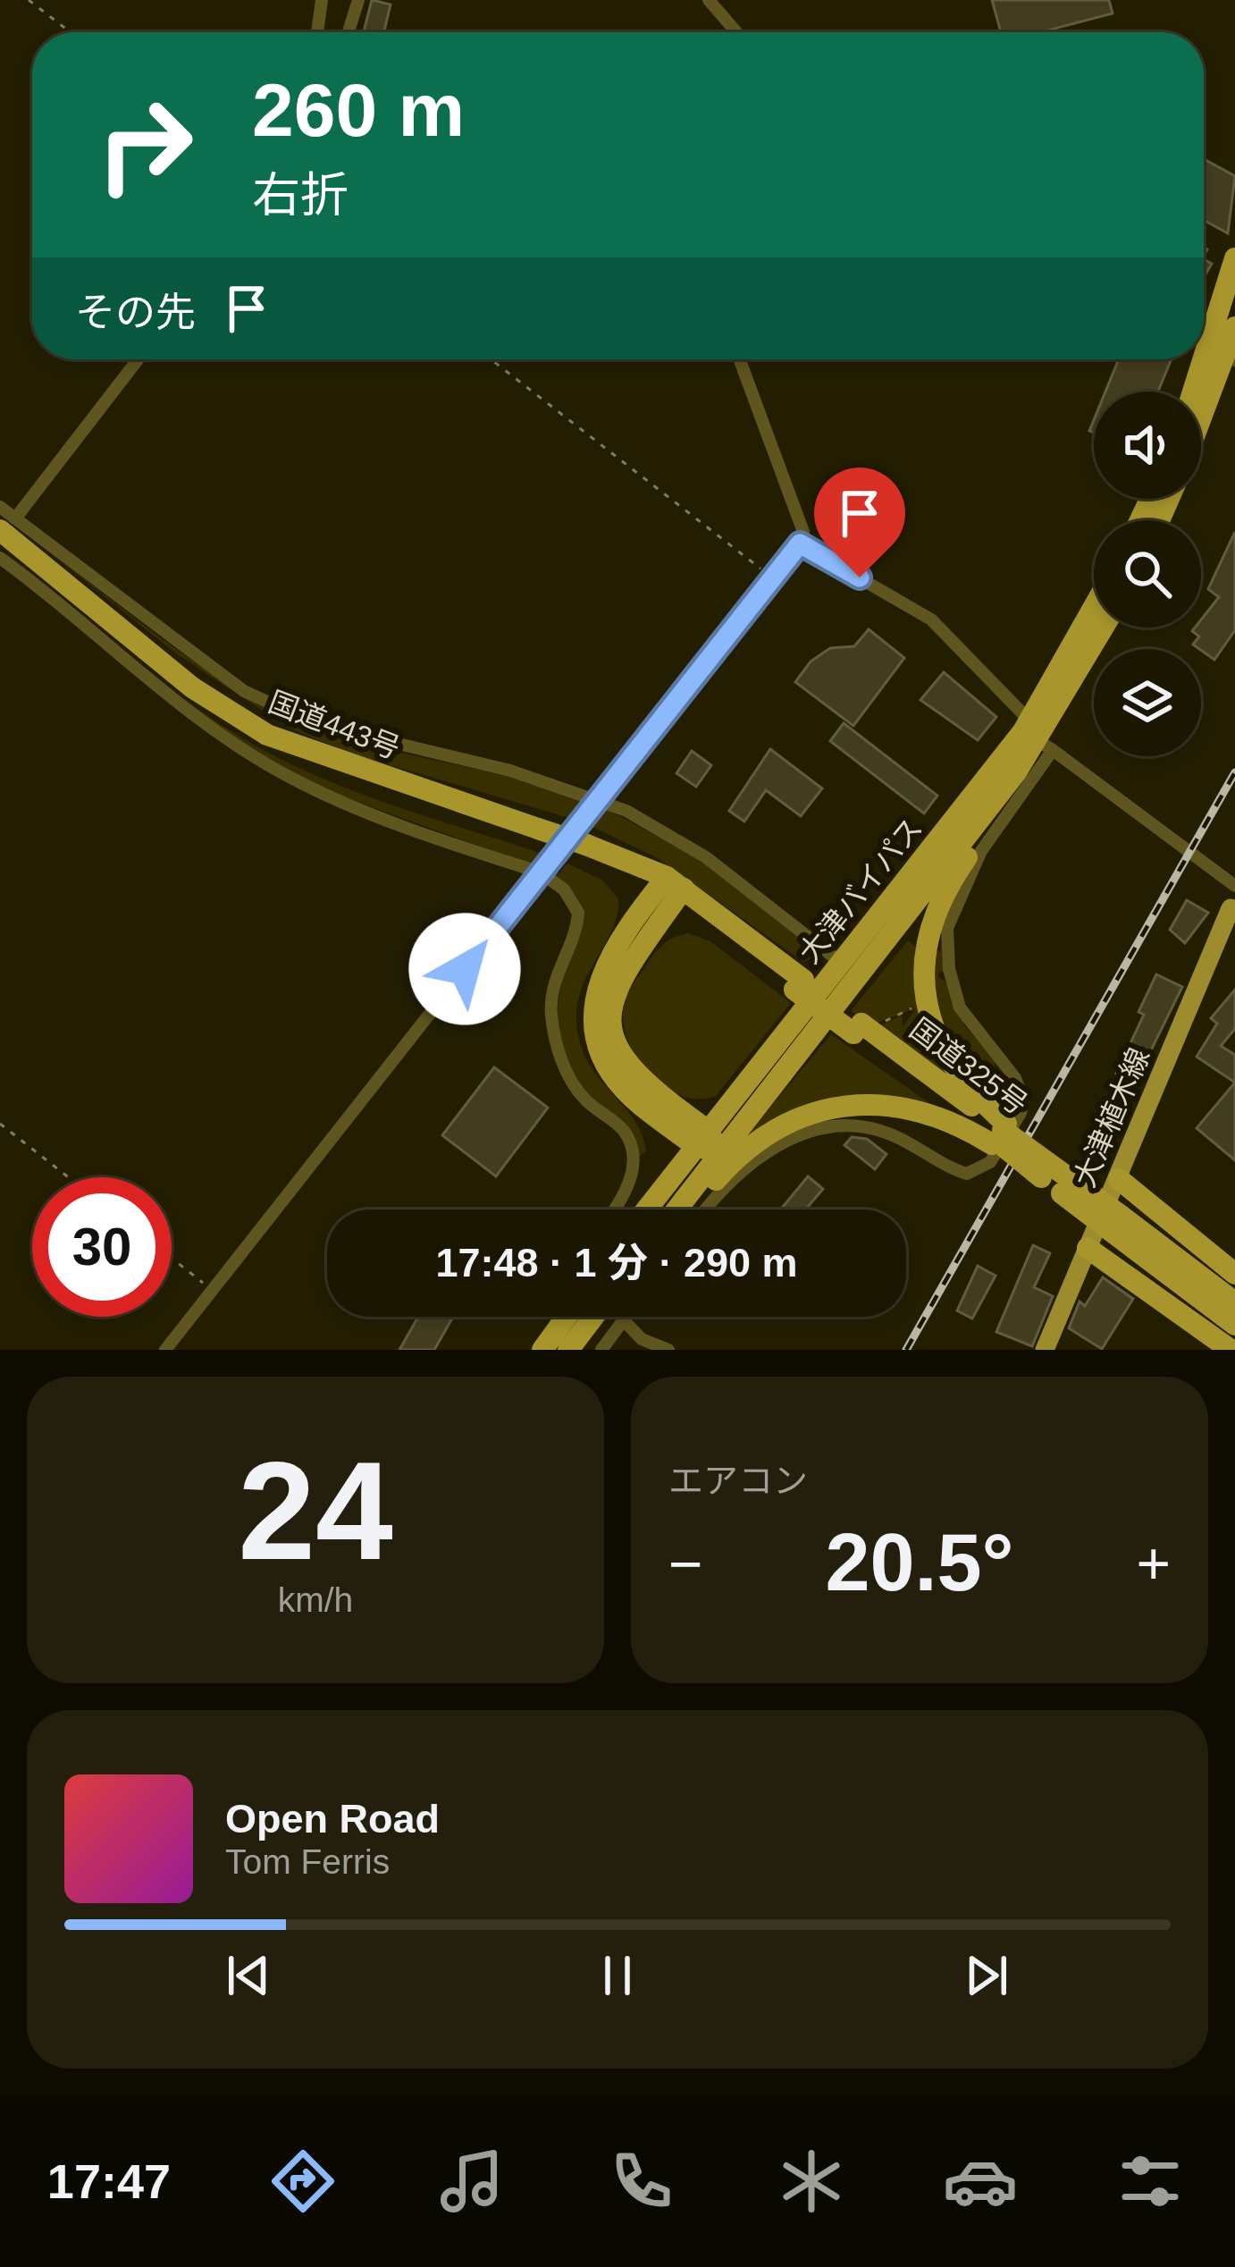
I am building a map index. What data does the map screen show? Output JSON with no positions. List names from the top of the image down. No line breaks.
{"streets":{"highway":["国道443号","大津バイパス","国道325号"],"main road":["大津植木線"]},"crossings":[["国道443号","国道325号"]],"page":{"turn":["260 m","右折"],"then":"その先","limit":"30","trip":"17:48 · 1 分 · 290 m","tile":[["24","km/h"],"エアコン"],"heat":["−","20.5°","+"],"song":["Open Road","Tom Ferris"],"tabs":"17:47"}}
